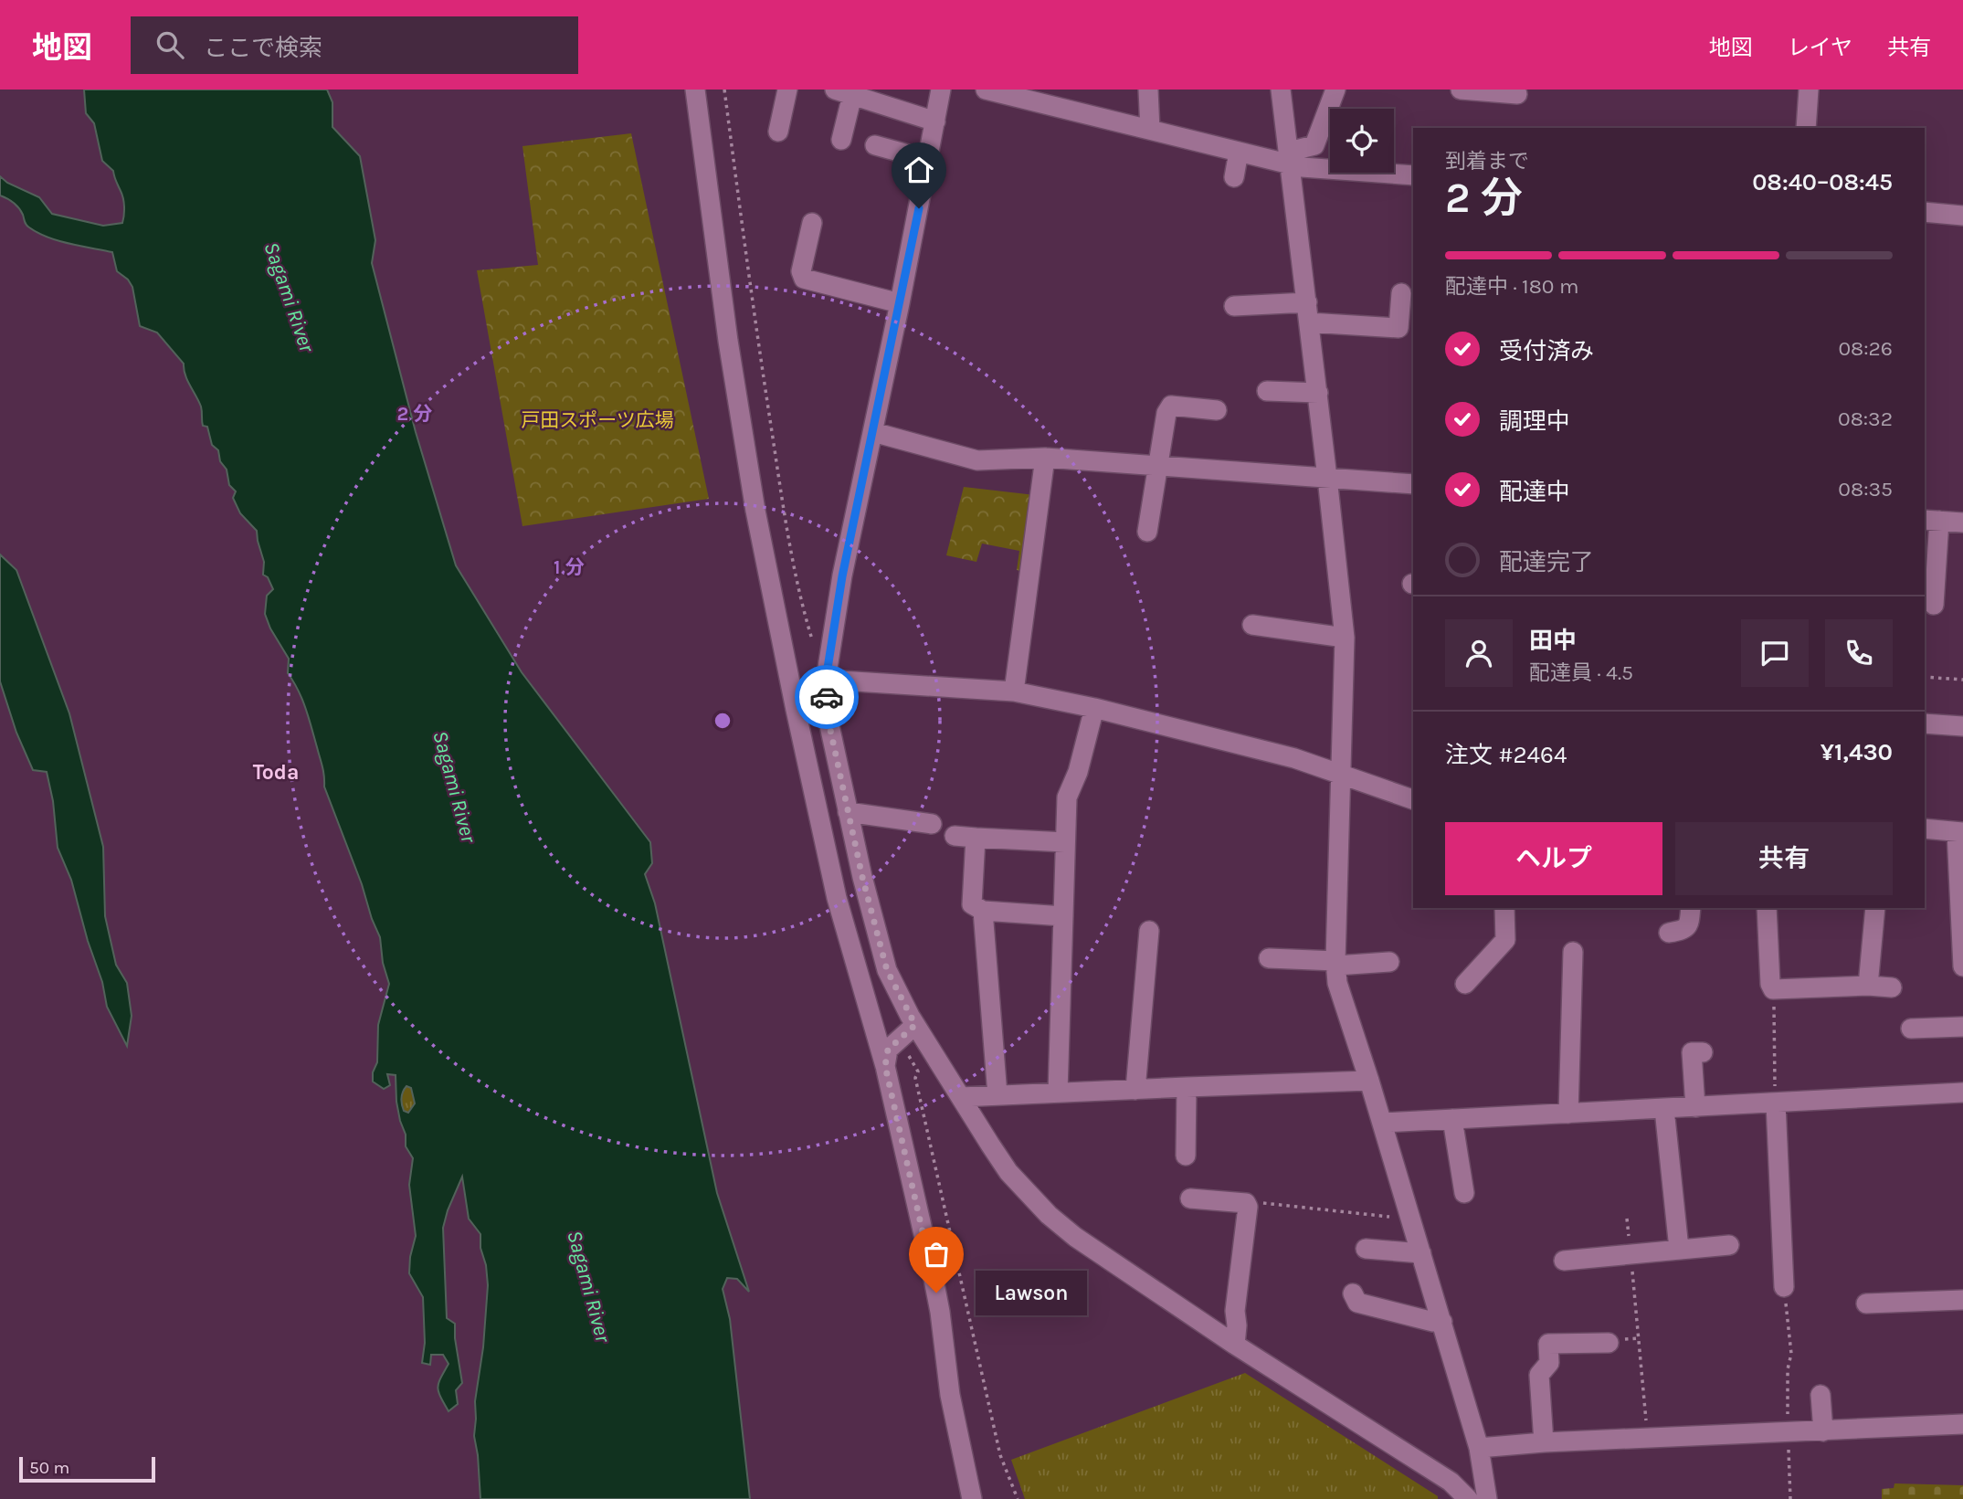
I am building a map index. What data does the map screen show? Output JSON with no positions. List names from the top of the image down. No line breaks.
{"districts":["Toda"],"water":["Sagami River"],"parks":["戸田スポーツ広場"],"places":["Lawson"],"scale_bar":"50 m","page":{"header":"地図","search":"ここで検索","nav":["地図","レイヤ","共有"],"heading":["2 分","到着まで","08:40–08:45"],"panel":["田中","配達員 · 4.5","注文 #2464","¥1,430"],"bar":"配達中 · 180 m","list":[["受付済み","08:26"],["調理中","08:32"],["配達中","08:35"],"配達完了"],"buttons":["ヘルプ","共有"],"bubble":"Lawson","scale":"50 m"},"rings":["2 分","1 分"]}
